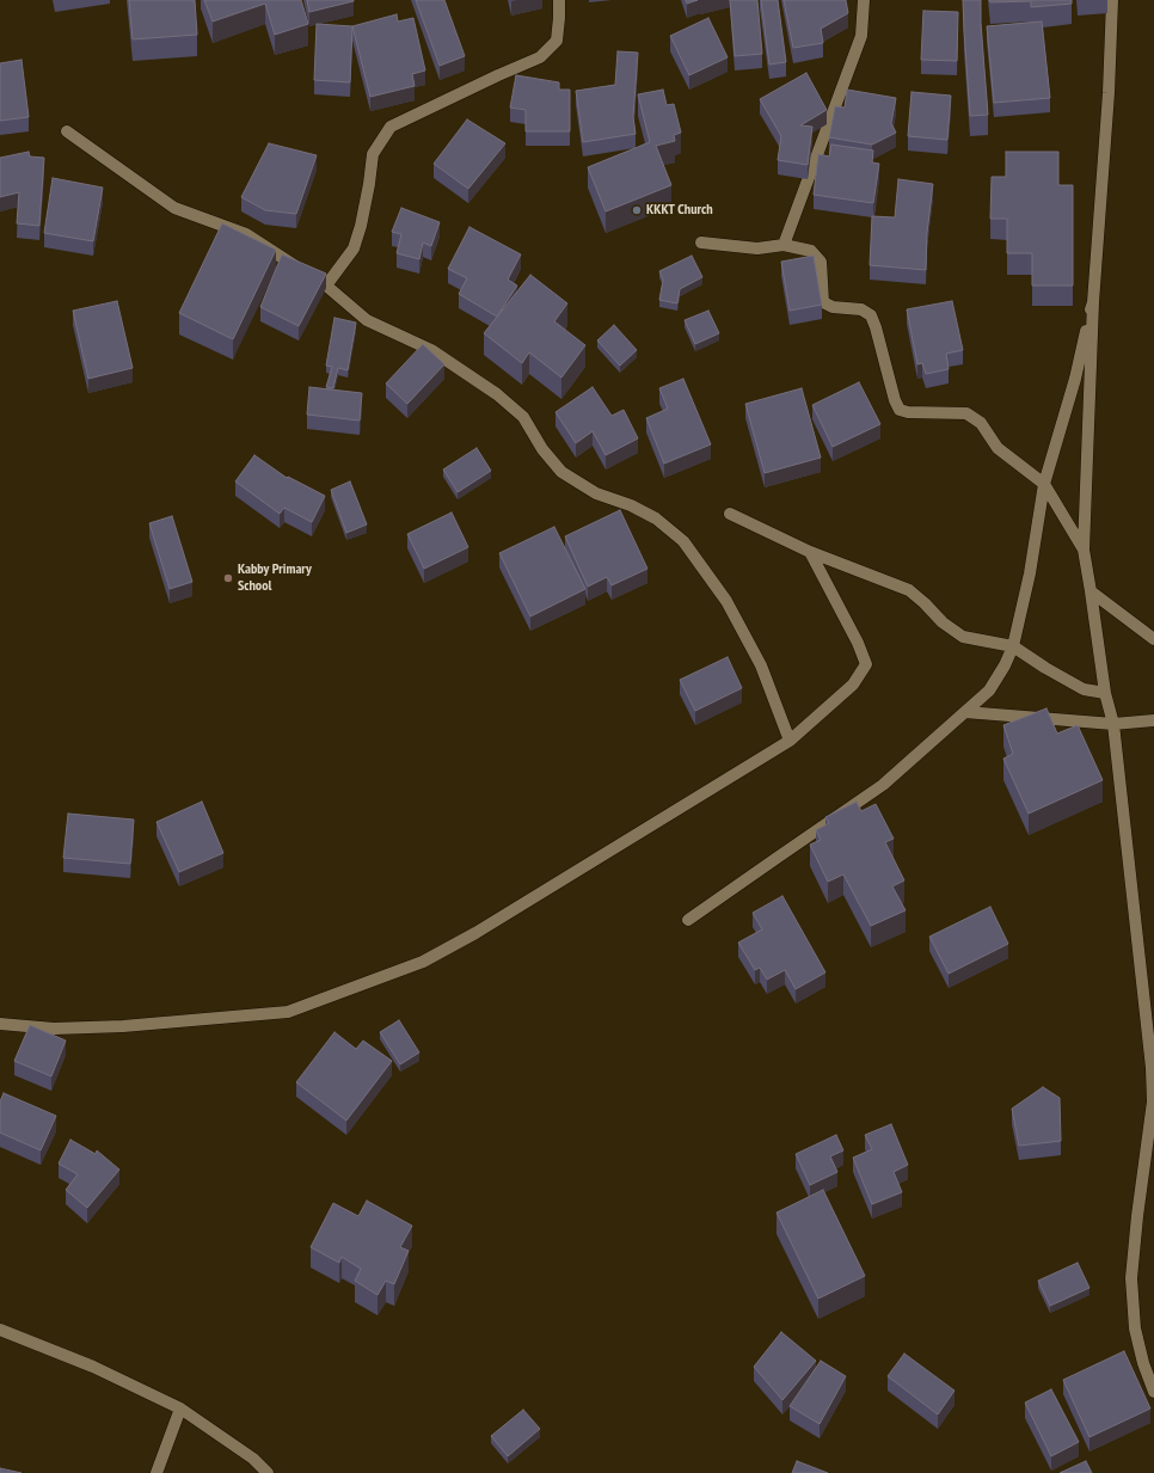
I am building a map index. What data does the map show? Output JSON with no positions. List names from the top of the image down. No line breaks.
{"places":["KKKT Church","Kabby Primary School"]}
